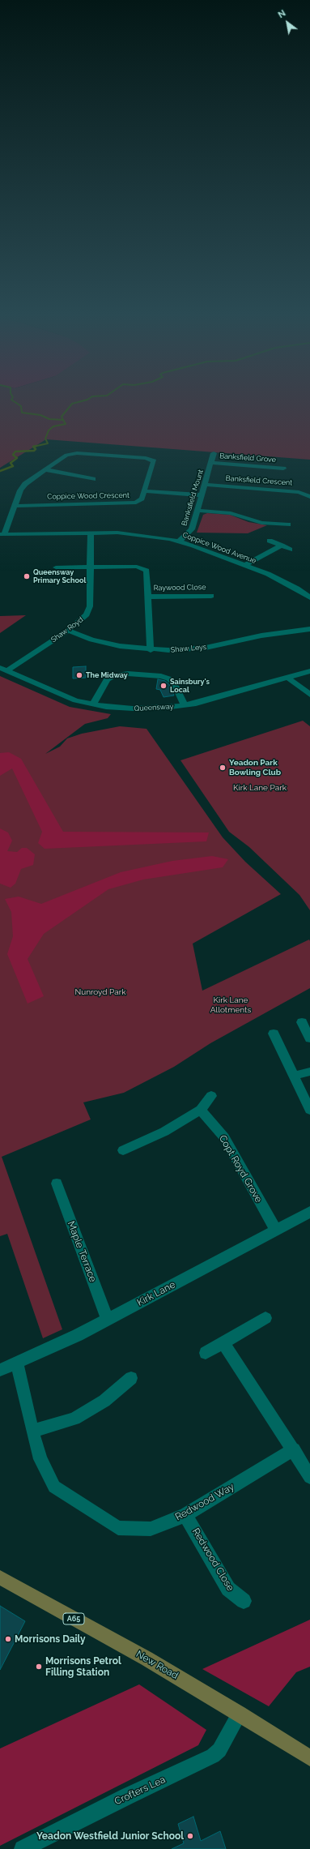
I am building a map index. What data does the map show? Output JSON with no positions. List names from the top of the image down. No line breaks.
{"streets":{"main road":["A65","New Road"],"street":["Banksfield Grove","Banksfield Crescent","Coppice Wood Crescent","Banksfield Mount","Coppice Wood Avenue","Raywood Close","Shaw Royd","Shaw Leys","Queensway","Copt Royd Grove","Maple Terrace","Kirk Lane","Redwood Way","Redwood Close","Crofters Lea"]},"crossings":[["Banksfield Grove","Banksfield Mount"],["Banksfield Crescent","Banksfield Mount"],["Coppice Wood Crescent","Coppice Wood Avenue"],["Banksfield Mount","Coppice Wood Avenue"],["Coppice Wood Avenue","Shaw Royd"],["Raywood Close","Shaw Royd"],["Raywood Close","Shaw Leys"],["Shaw Royd","Shaw Leys"],["Shaw Royd","Queensway"],["Copt Royd Grove","Kirk Lane"],["Maple Terrace","Kirk Lane"],["Kirk Lane","Redwood Way"],["Redwood Way","Redwood Close"],["New Road","Crofters Lea"]],"parks":["Kirk Lane Park","Nunroyd Park","Kirk Lane Allotments"],"places":["Queensway Primary School","The Midway","Sainsbury's Local","Yeadon Park Bowling Club","Morrisons Daily","Morrisons Petrol Filling Station","Yeadon Westfield Junior School"],"north":"top left"}
